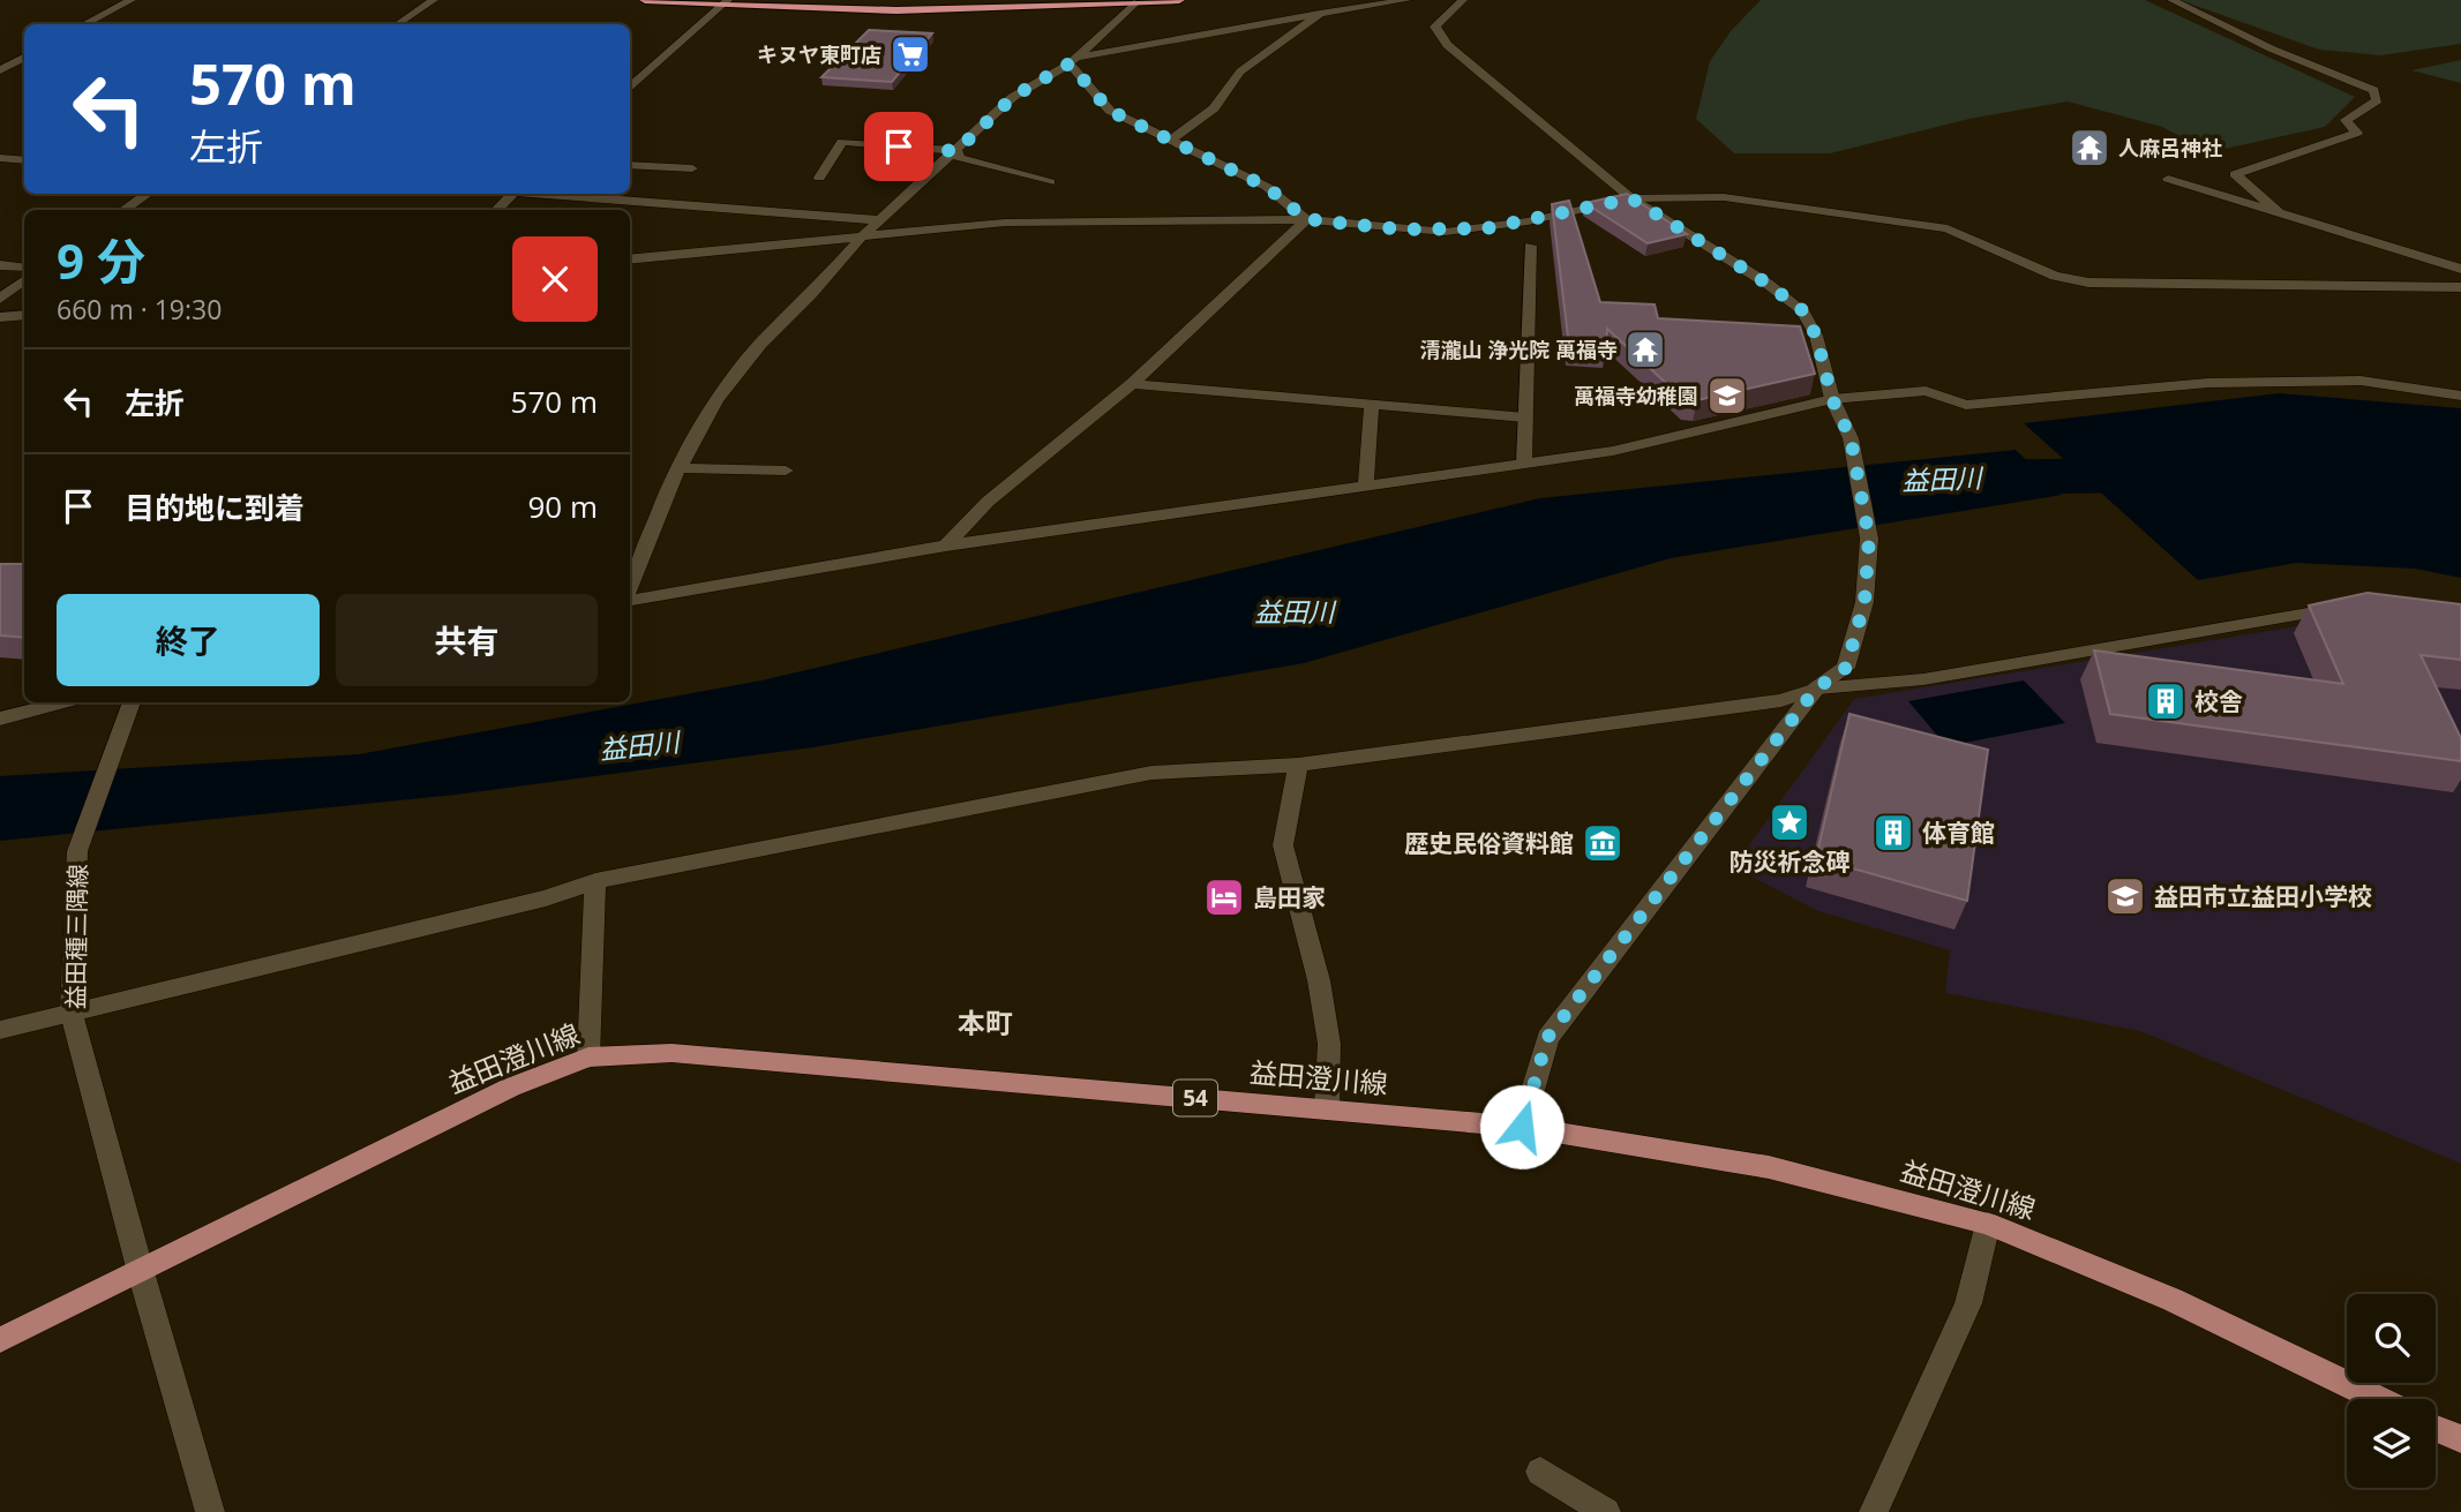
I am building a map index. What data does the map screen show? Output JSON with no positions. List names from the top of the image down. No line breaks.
{"streets":{"main road":["益田澄川線","54"],"street":["益田種三隅線"]},"crossings":[["益田種三隅線","益田澄川線"]],"districts":["本町"],"water":["益田川"],"places":{"supermarket":["キヌヤ東町店"],"temple":["人麻呂神社","清瀧山 浄光院 萬福寺"],"school or university":["萬福寺幼稚園","益田市立益田小学校"],"building":["校舎","体育館"],"place":["防災祈念碑"],"museum":["歴史民俗資料館"],"hotel":["島田家"]},"page":{"turn":["570 m","左折"],"heading":["9 分","660 m · 19:30"],"list":[{"name":"左折","value":"570 m"},{"name":"目的地に到着","value":"90 m"}],"buttons":["終了","共有"]}}
